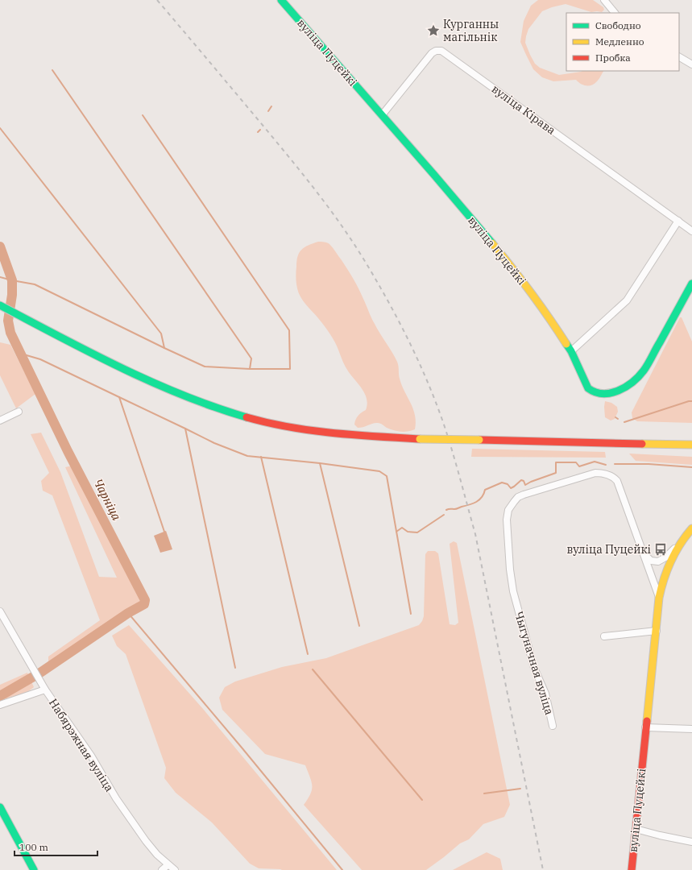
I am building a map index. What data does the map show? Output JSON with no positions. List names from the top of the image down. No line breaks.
{"streets":{"main road":["вуліца Пуцейкі"],"street":["вуліца Кірава","Чыгуначная вуліца","Набярэжная вуліца"]},"crossings":[["вуліца Пуцейкі","вуліца Кірава"],["вуліца Пуцейкі","Чыгуначная вуліца"]],"water":["Чарніца"],"places":{"place":["Курганны магільнік"],"bus stop":["вуліца Пуцейкі"]},"legend":["Свободно","Медленно","Пробка"],"scale_bar":"100 m"}
